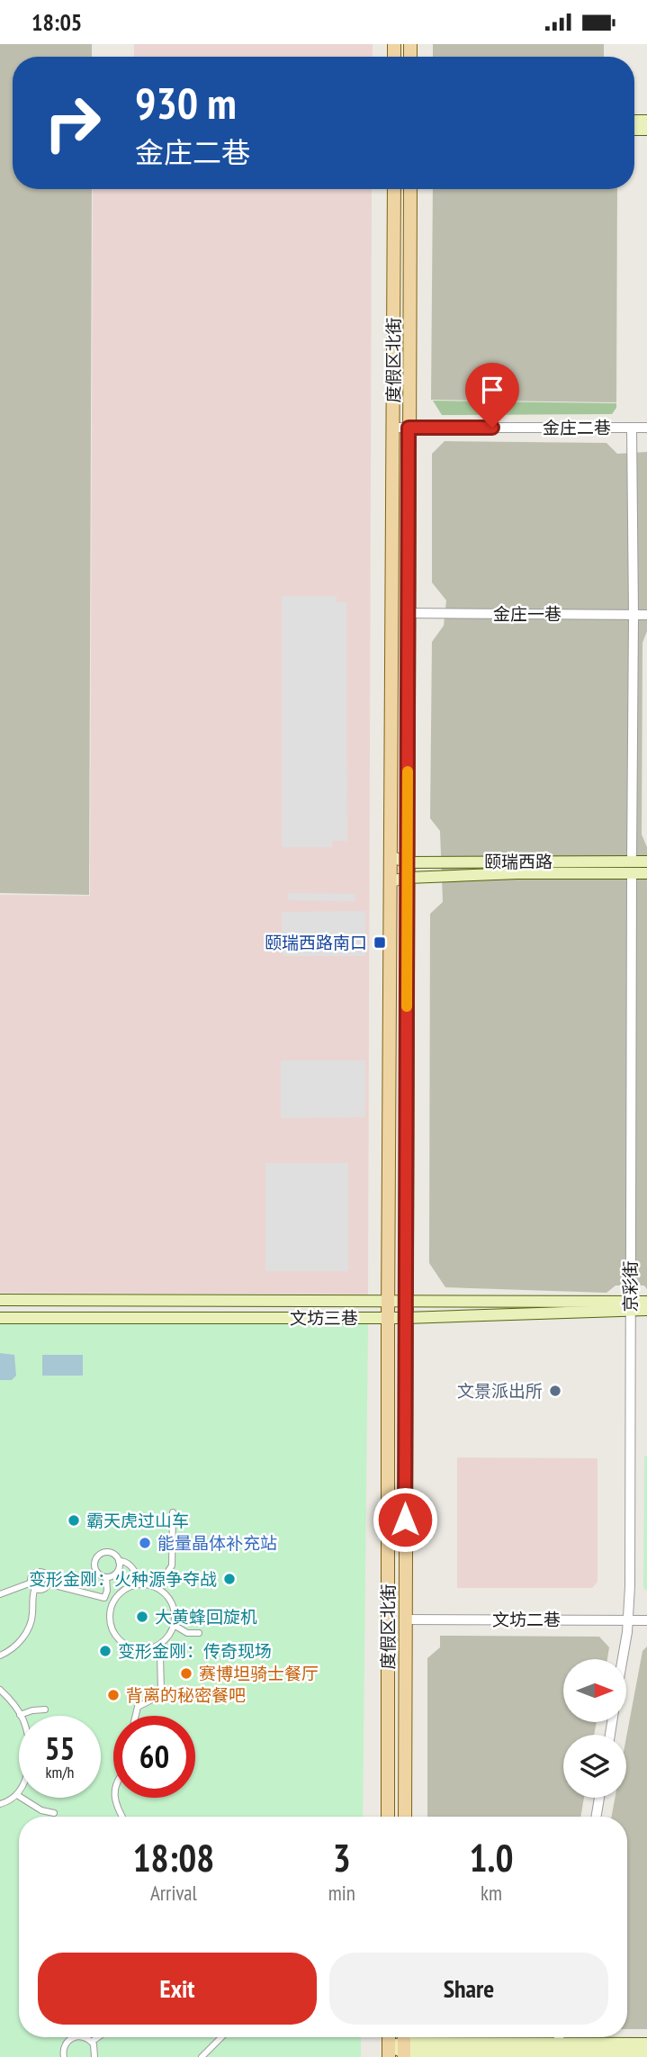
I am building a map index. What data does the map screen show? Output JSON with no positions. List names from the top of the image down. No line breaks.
{"streets":{"main road":["度假区北街","颐瑞西路","文坊三巷"],"street":["金庄二巷","金庄一巷","京彩街","文坊二巷"]},"crossings":[["度假区北街","金庄二巷"],["度假区北街","金庄一巷"],["度假区北街","颐瑞西路"],["度假区北街","文坊三巷"],["度假区北街","文坊二巷"],["颐瑞西路","京彩街"],["京彩街","文坊三巷"],["京彩街","文坊二巷"]],"places":{"transit":["颐瑞西路南口"],"other":["文景派出所","霸天虎过山车","能量晶体补充站","变形金刚：火种源争夺战","大黄蜂回旋机","变形金刚：传奇现场","赛博坦骑士餐厅","背离的秘密餐吧"]},"north":"right","page":{"status":"18:05","turn":["930 m","金庄二巷"],"speed":"55 km/h","limit":"60","eta":["18:08","Arrival","3","min","1.0","km"],"buttons":["Exit","Share"]}}
